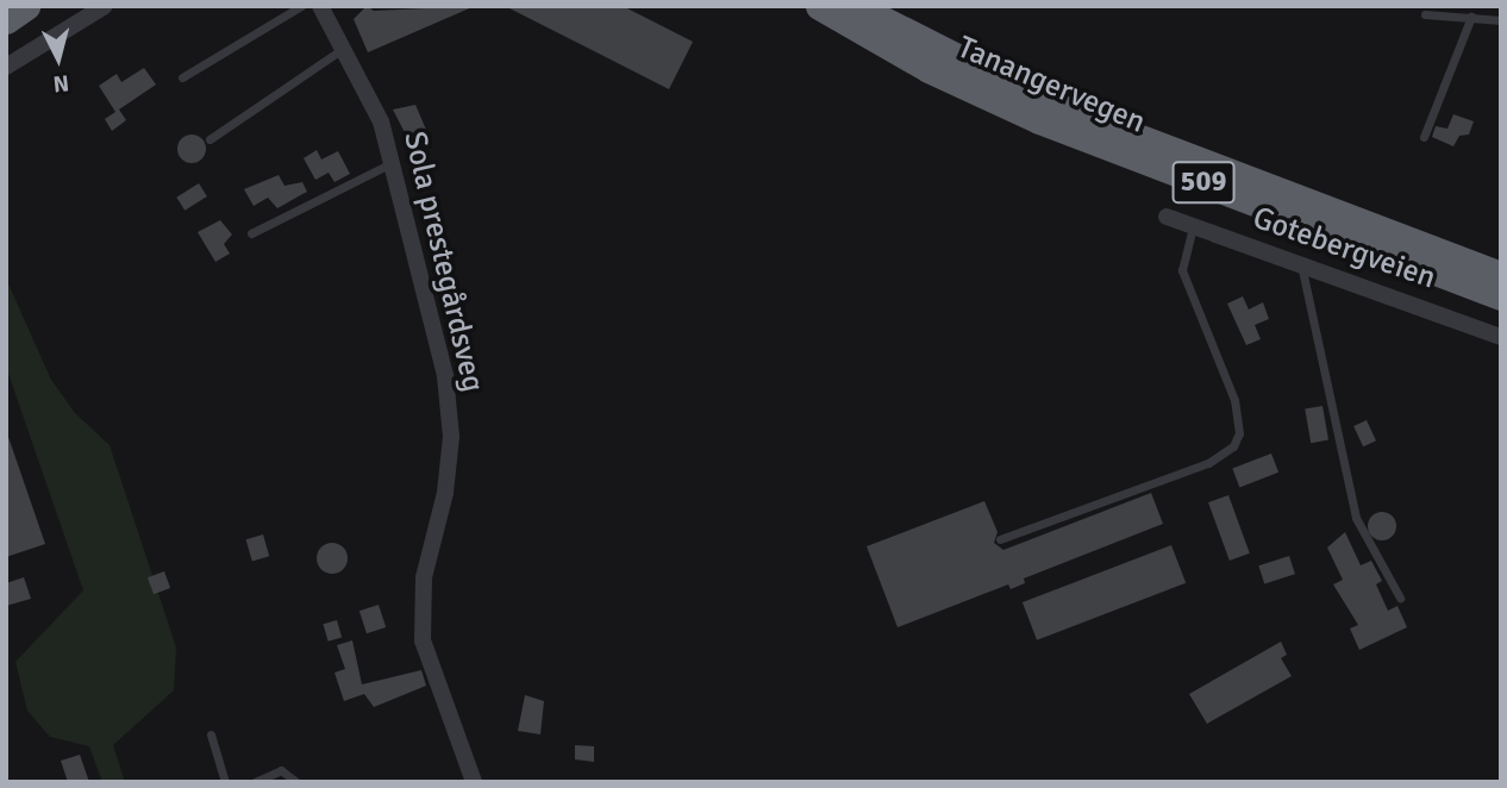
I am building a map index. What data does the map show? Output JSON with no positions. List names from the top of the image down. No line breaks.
{"streets":{"highway":["Tanangervegen","509"],"street":["Gotebergveien","Sola prestegårdsveg"]},"north":"bottom"}
